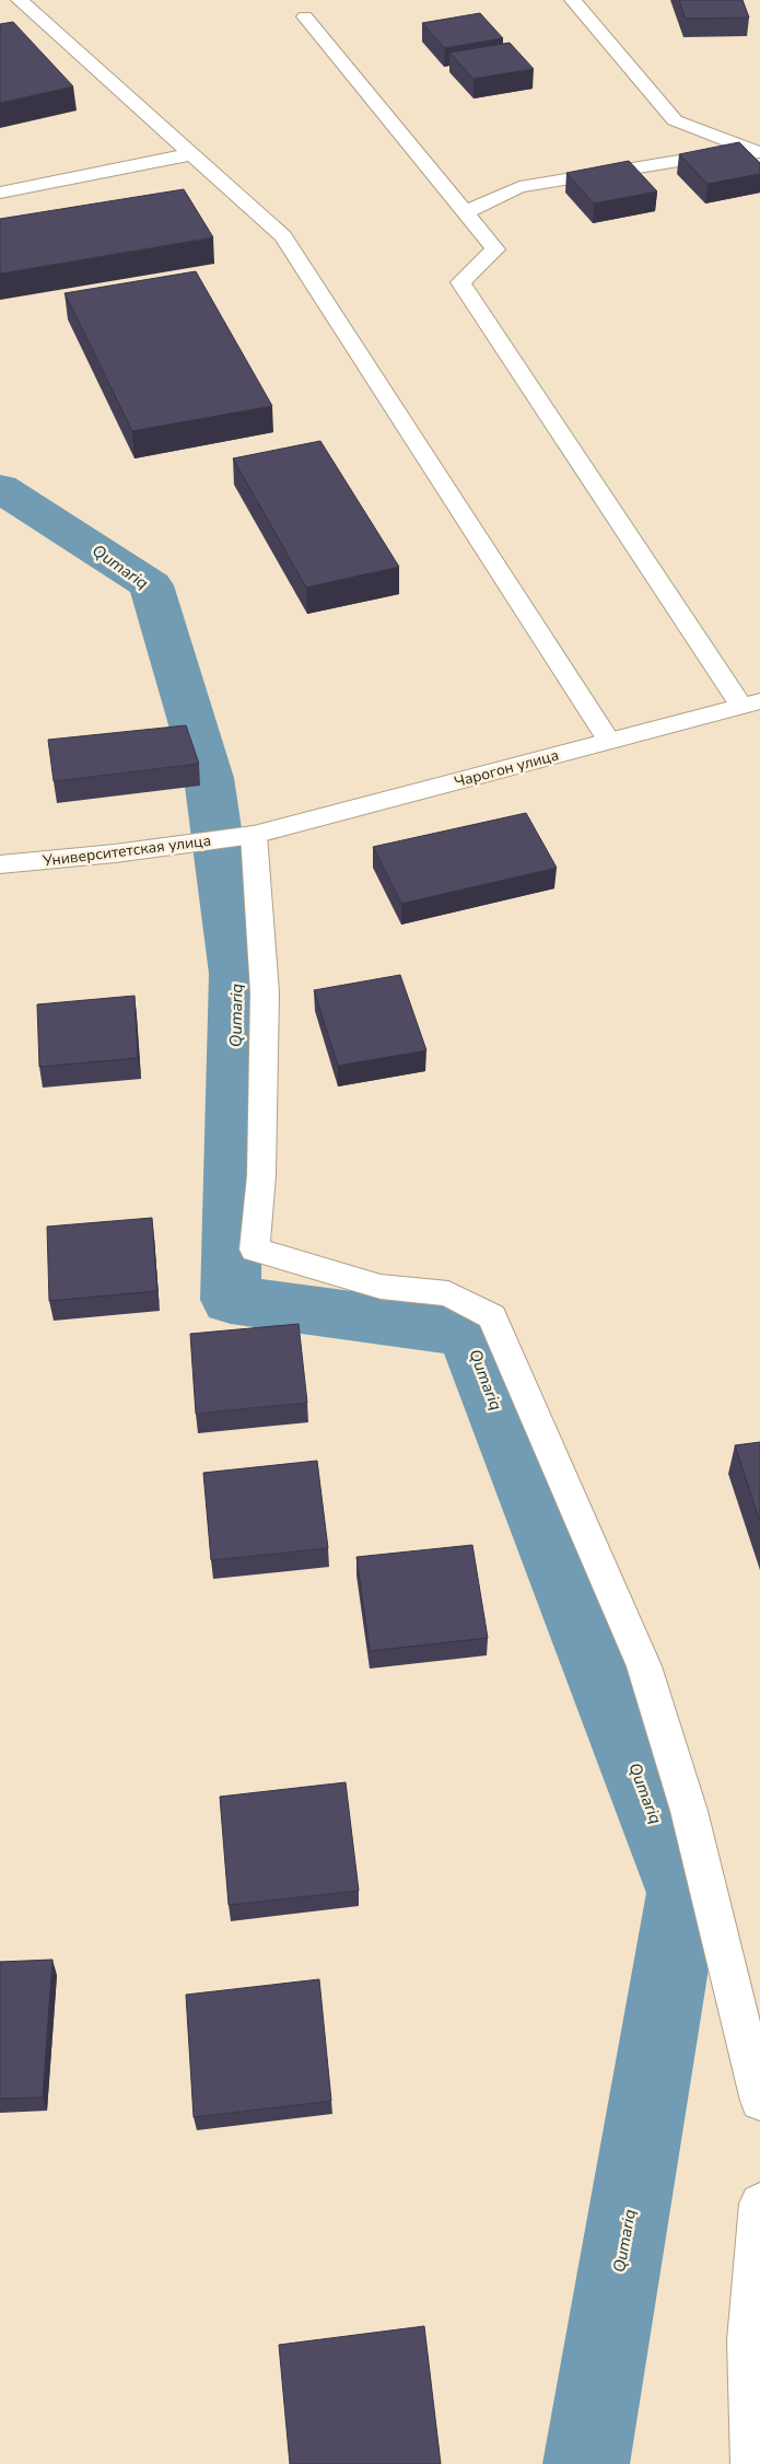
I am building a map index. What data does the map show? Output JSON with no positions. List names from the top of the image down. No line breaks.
{"streets":{"street":["Чарогон улица","Университетская улица"]},"crossings":[["Чарогон улица","Университетская улица"]],"water":["Qumariq"]}
